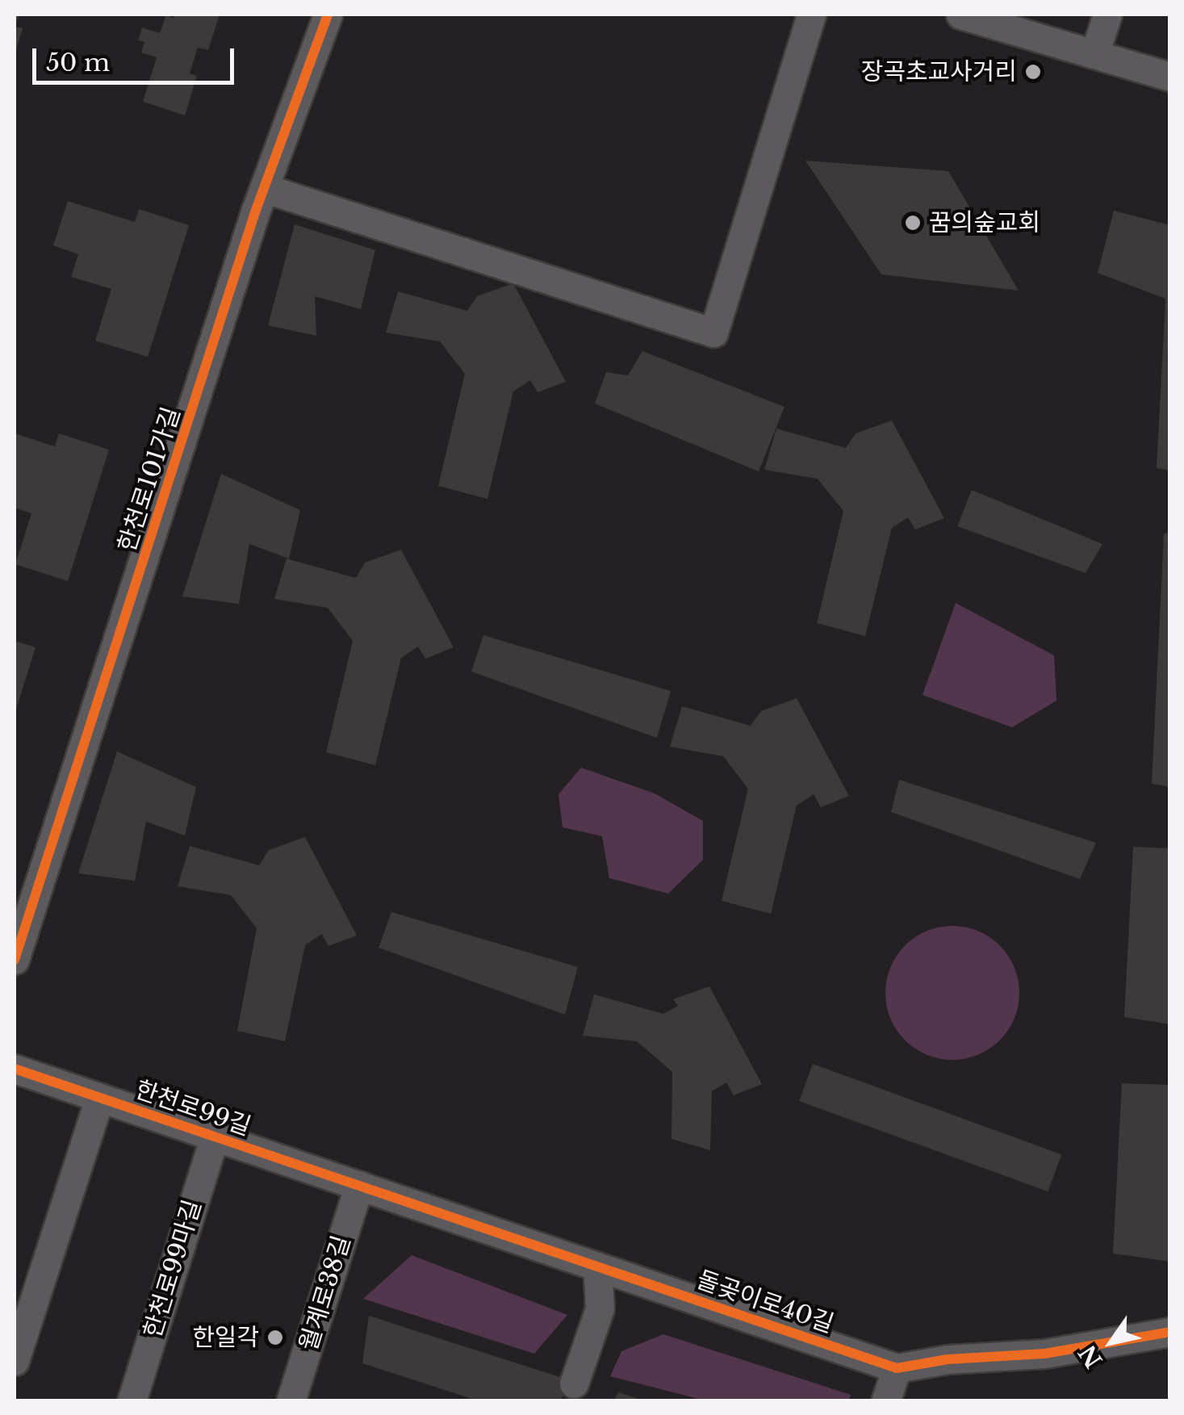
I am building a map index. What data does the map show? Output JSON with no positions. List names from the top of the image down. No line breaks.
{"streets":{"street":["한천로101가길","한천로99길","한천로99마길","월계로38길","돌곶이로40길"]},"crossings":[["한천로99길","한천로99마길"],["한천로99길","월계로38길"],["한천로99길","돌곶이로40길"],["월계로38길","돌곶이로40길"]],"places":["장곡초교사거리","꿈의숲교회","한일각"],"scale_bar":"50 m","north":"bottom left"}
